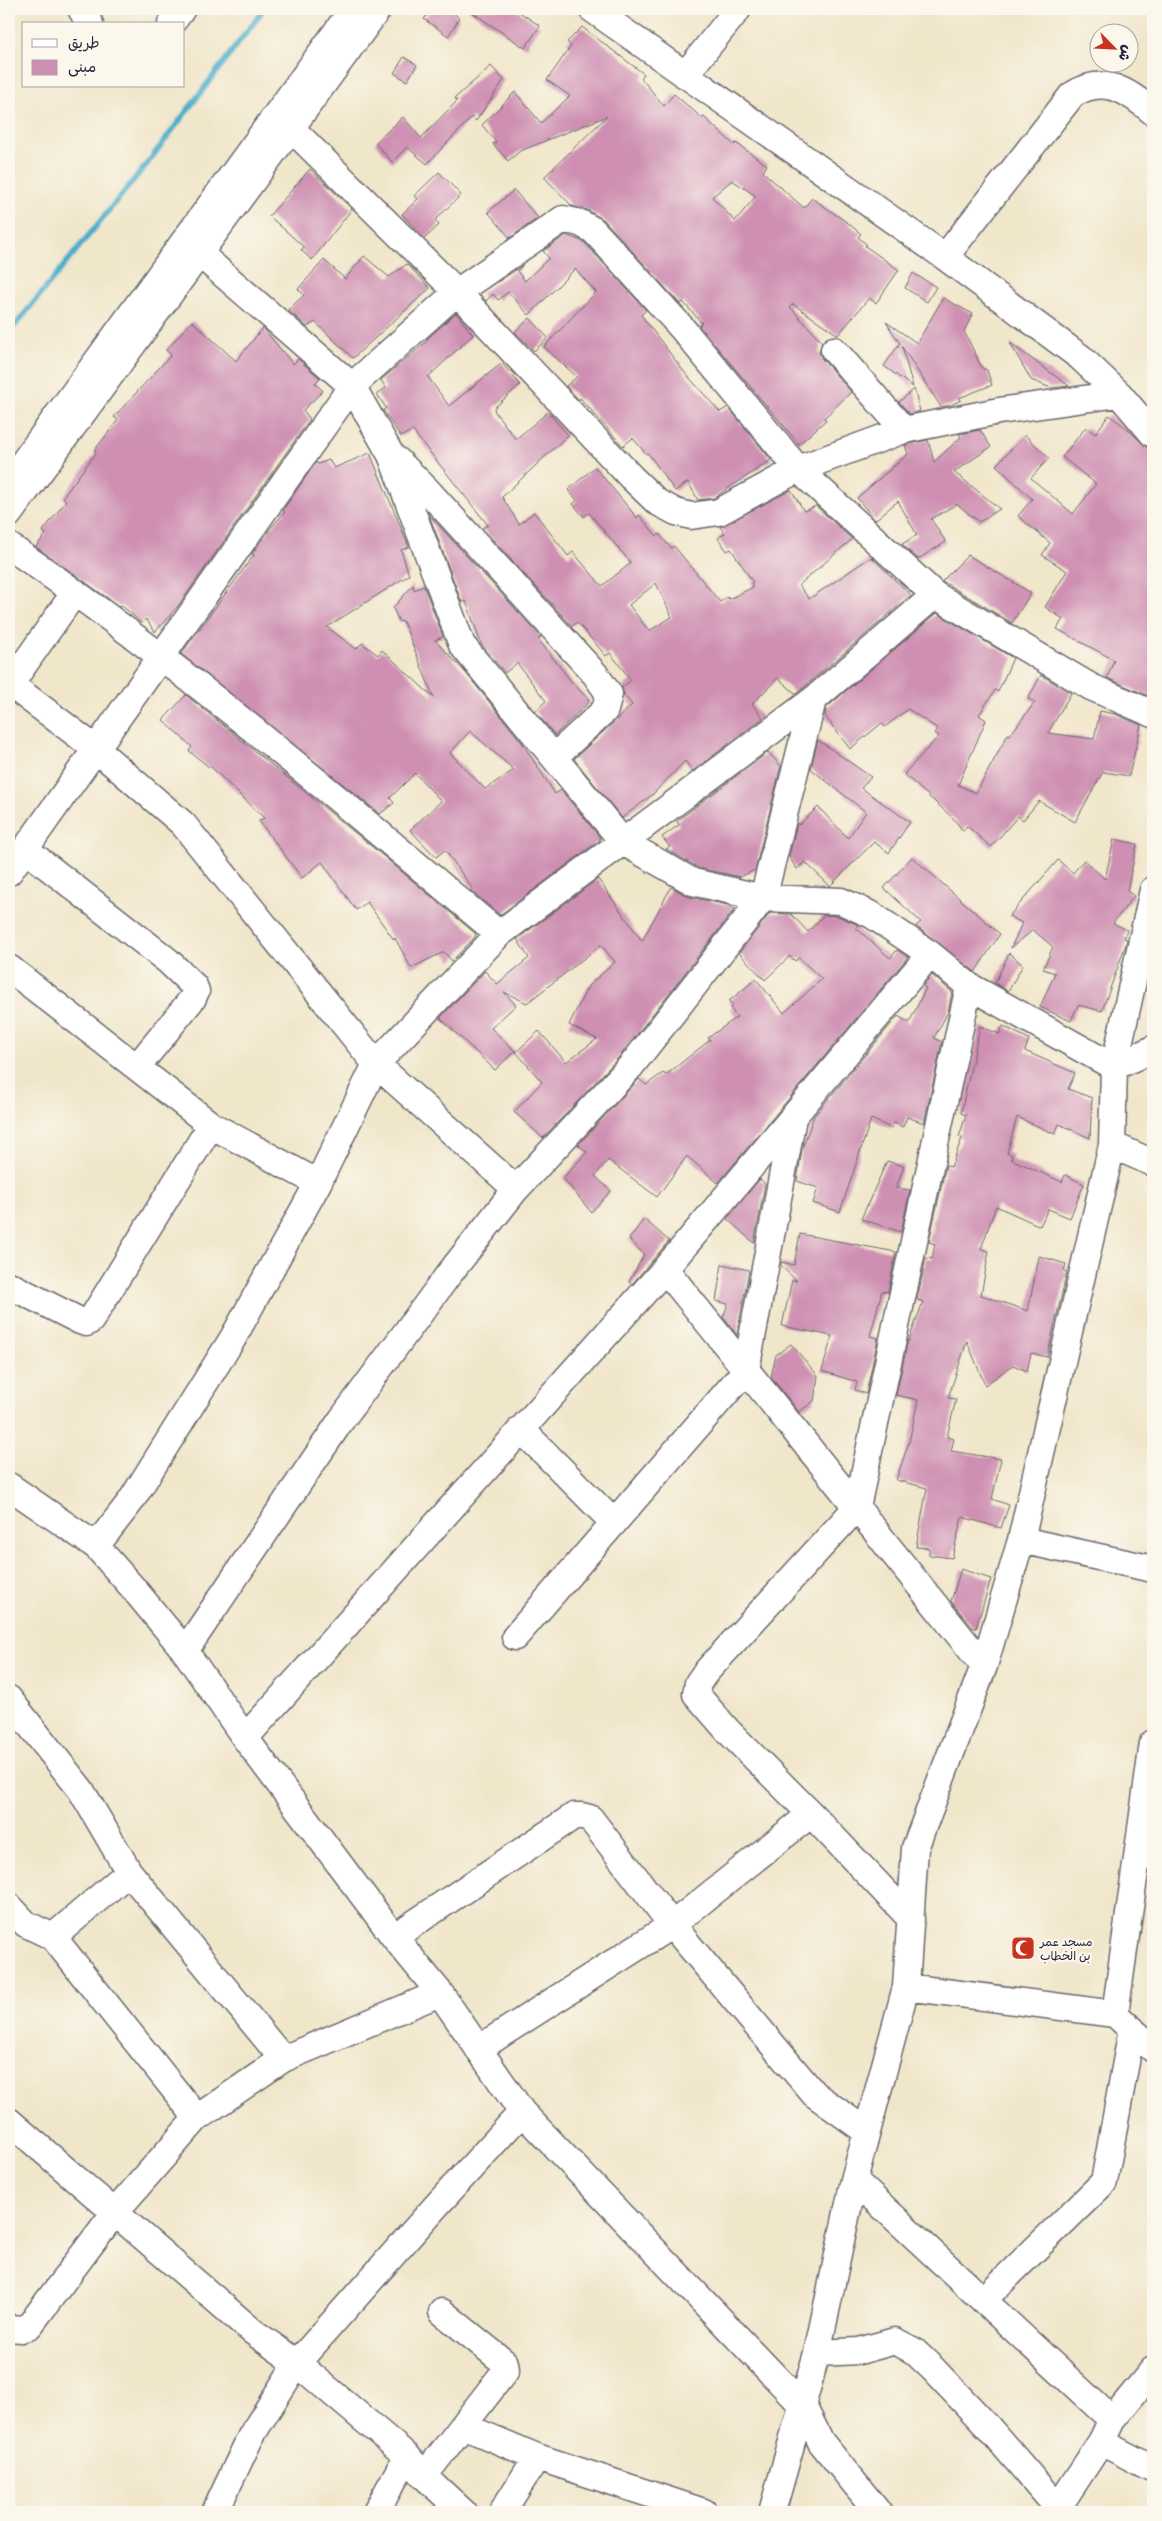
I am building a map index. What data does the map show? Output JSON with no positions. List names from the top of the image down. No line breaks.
{"places":{"mosque":["مسجد عمر بن الخطاب"]},"legend":["طريق","مبنى"],"north":"bottom right"}
